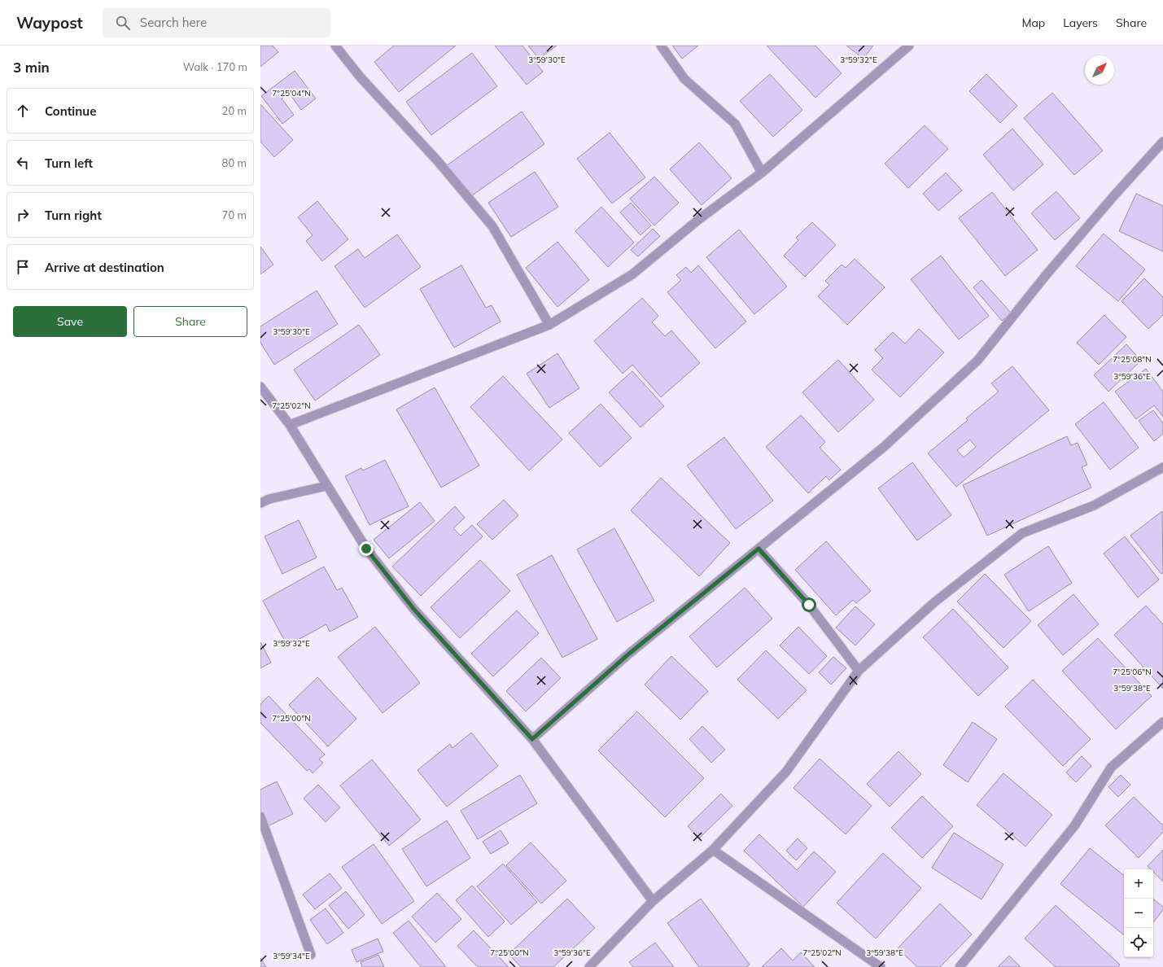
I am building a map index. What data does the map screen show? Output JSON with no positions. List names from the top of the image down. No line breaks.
{"north":"top right","page":{"header":"Waypost","search":"Search here","nav":["Map","Layers","Share"],"heading":["3 min","Walk · 170 m"],"list":[["Continue","20 m"],["Turn left","80 m"],["Turn right","70 m"],"Arrive at destination"],"buttons":["Save","Share"],"map_buttons":["+","−"]},"coordinates":["3°59'30\"E","3°59'32\"E","7°25'04\"N","7°25'08\"N","3°59'36\"E","7°25'02\"N","7°25'06\"N","3°59'38\"E","7°25'00\"N","3°59'34\"E"]}
